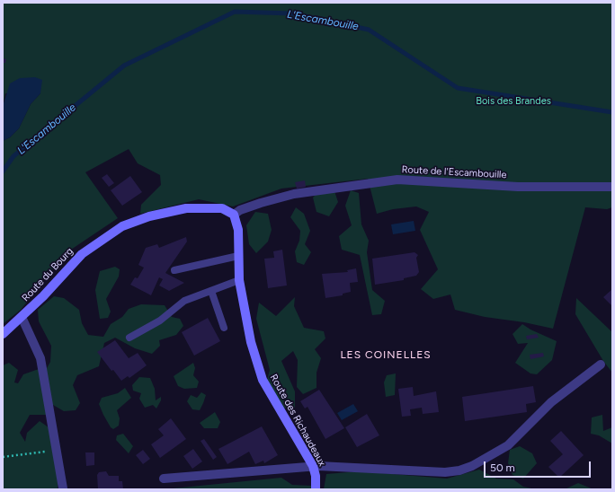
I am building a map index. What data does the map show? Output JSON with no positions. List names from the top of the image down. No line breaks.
{"streets":{"street":["Route de l'Escambouille","Route du Bourg","Route des Richaudeaux"]},"crossings":[["Route de l'Escambouille","Route du Bourg"],["Route de l'Escambouille","Route des Richaudeaux"],["Route du Bourg","Route des Richaudeaux"]],"districts":["LES COINELLES"],"water":["L'Escambouille"],"parks":["Bois des Brandes"],"scale_bar":"50 m"}
